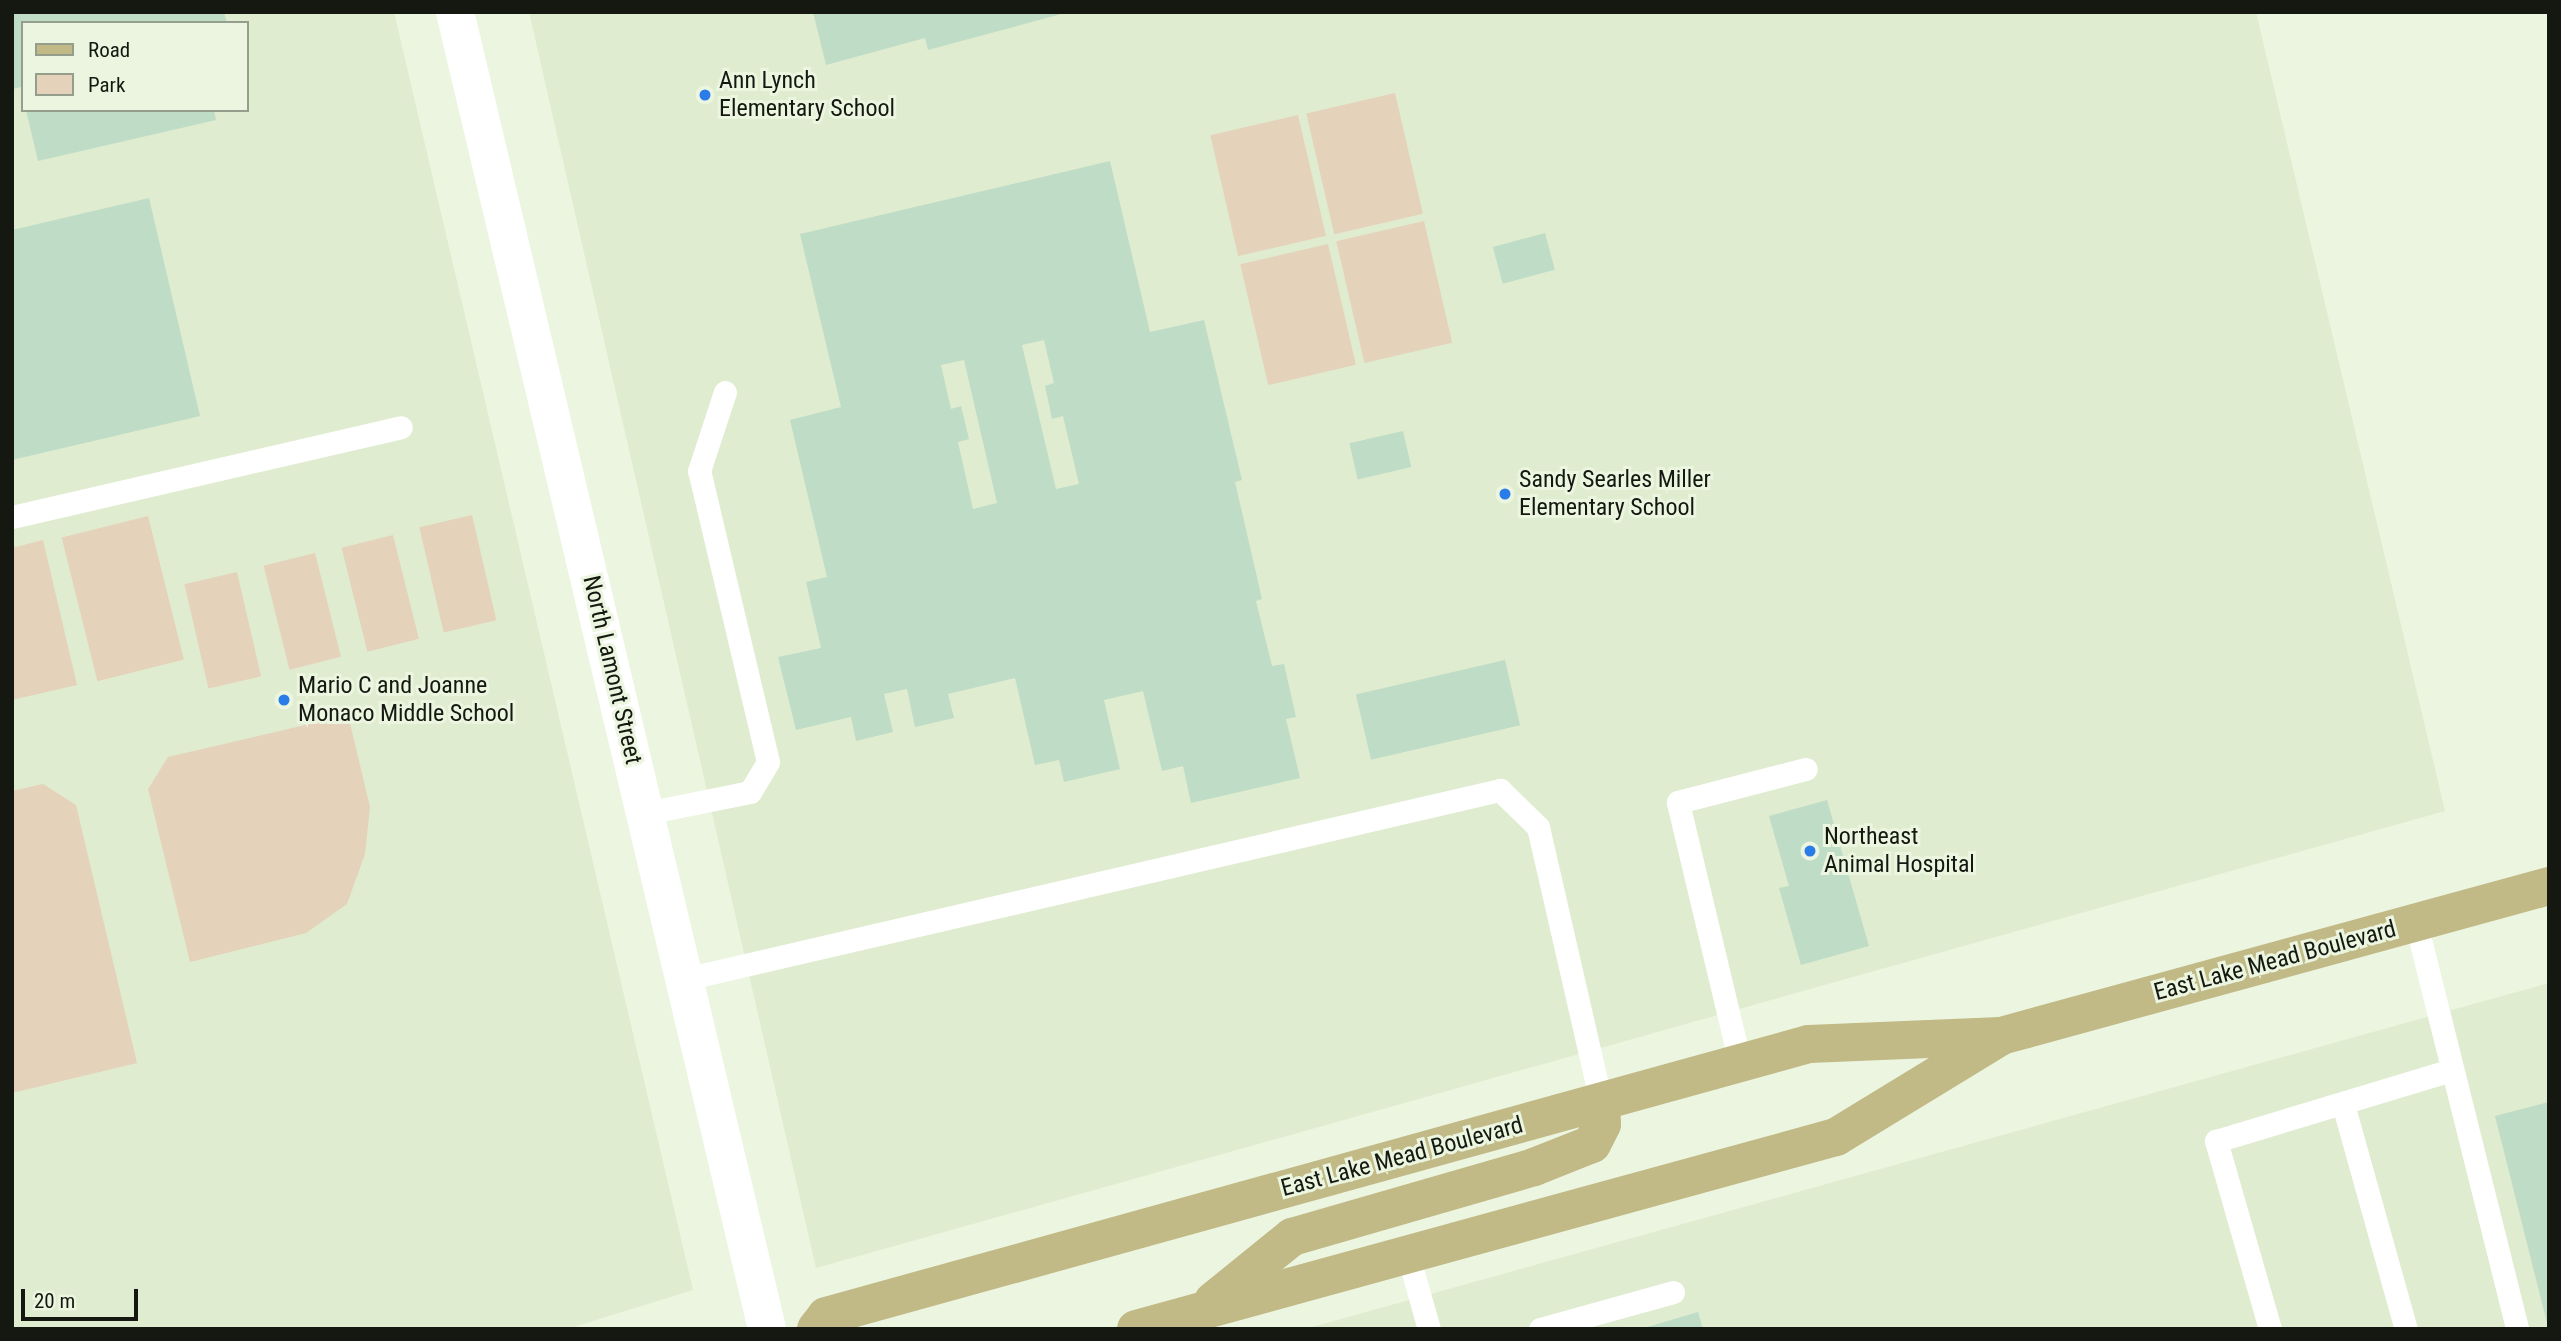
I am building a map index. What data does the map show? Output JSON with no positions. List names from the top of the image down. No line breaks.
{"streets":{"main road":["East Lake Mead Boulevard"],"street":["North Lamont Street"]},"places":["Ann Lynch Elementary School","Sandy Searles Miller Elementary School","Mario C and Joanne Monaco Middle School","Northeast Animal Hospital"],"legend":["Road","Park"],"scale_bar":"20 m"}
